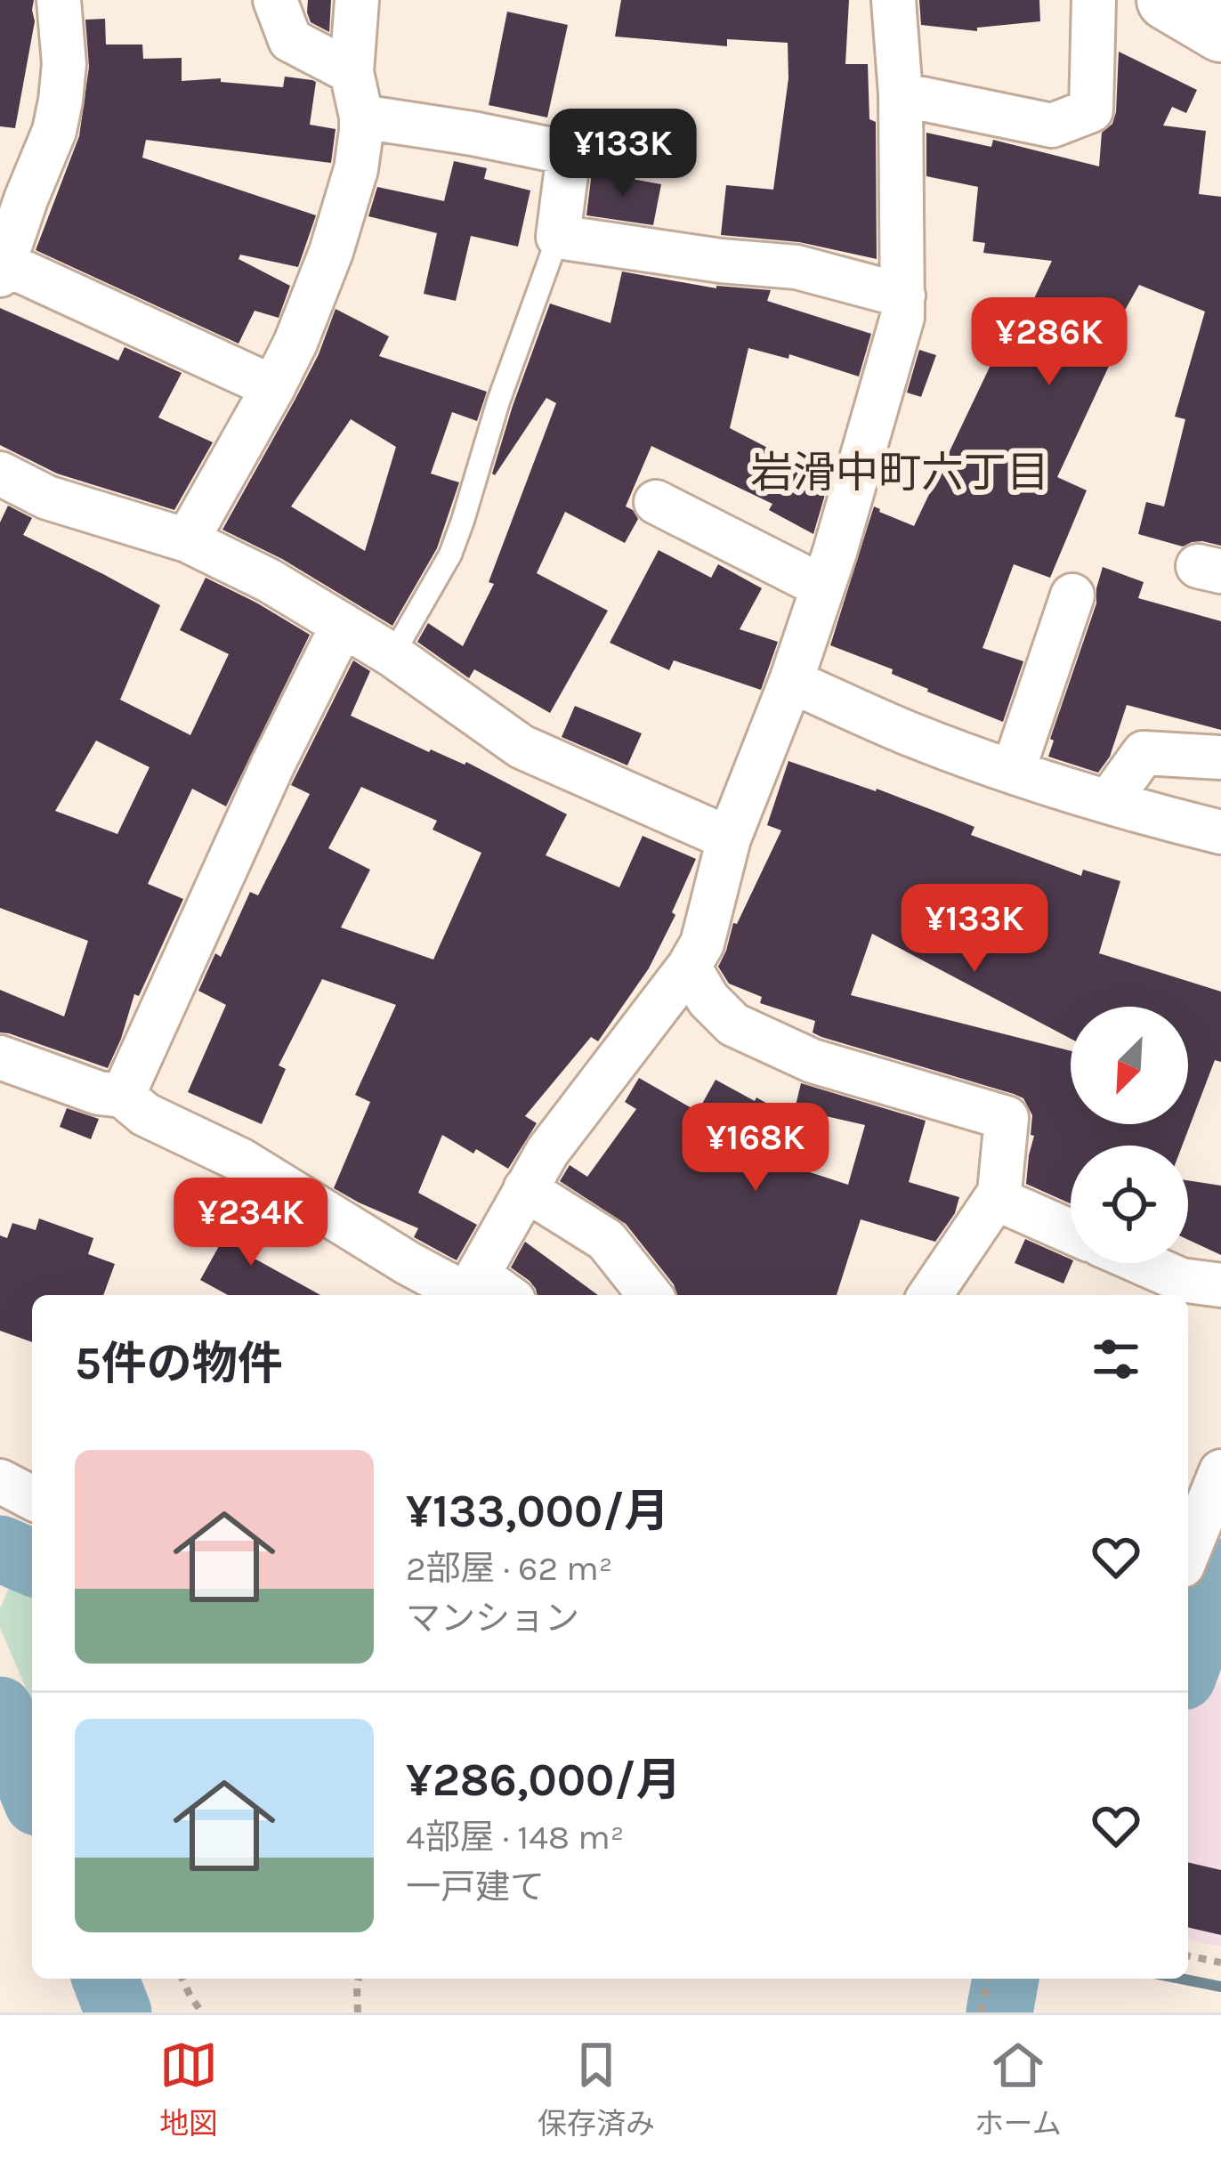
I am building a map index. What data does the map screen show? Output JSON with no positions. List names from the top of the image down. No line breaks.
{"districts":["岩滑中町六丁目"],"north":"bottom left","page":{"price":["¥133K","¥286K","¥133K","¥168K","¥234K"],"heading":"5件の物件","list":[{"name":"¥133,000/月","note":"2部屋 · 62 m² · マンション"},{"name":"¥286,000/月","note":"4部屋 · 148 m² · 一戸建て"}],"tabs":["地図","保存済み","ホーム"]}}
